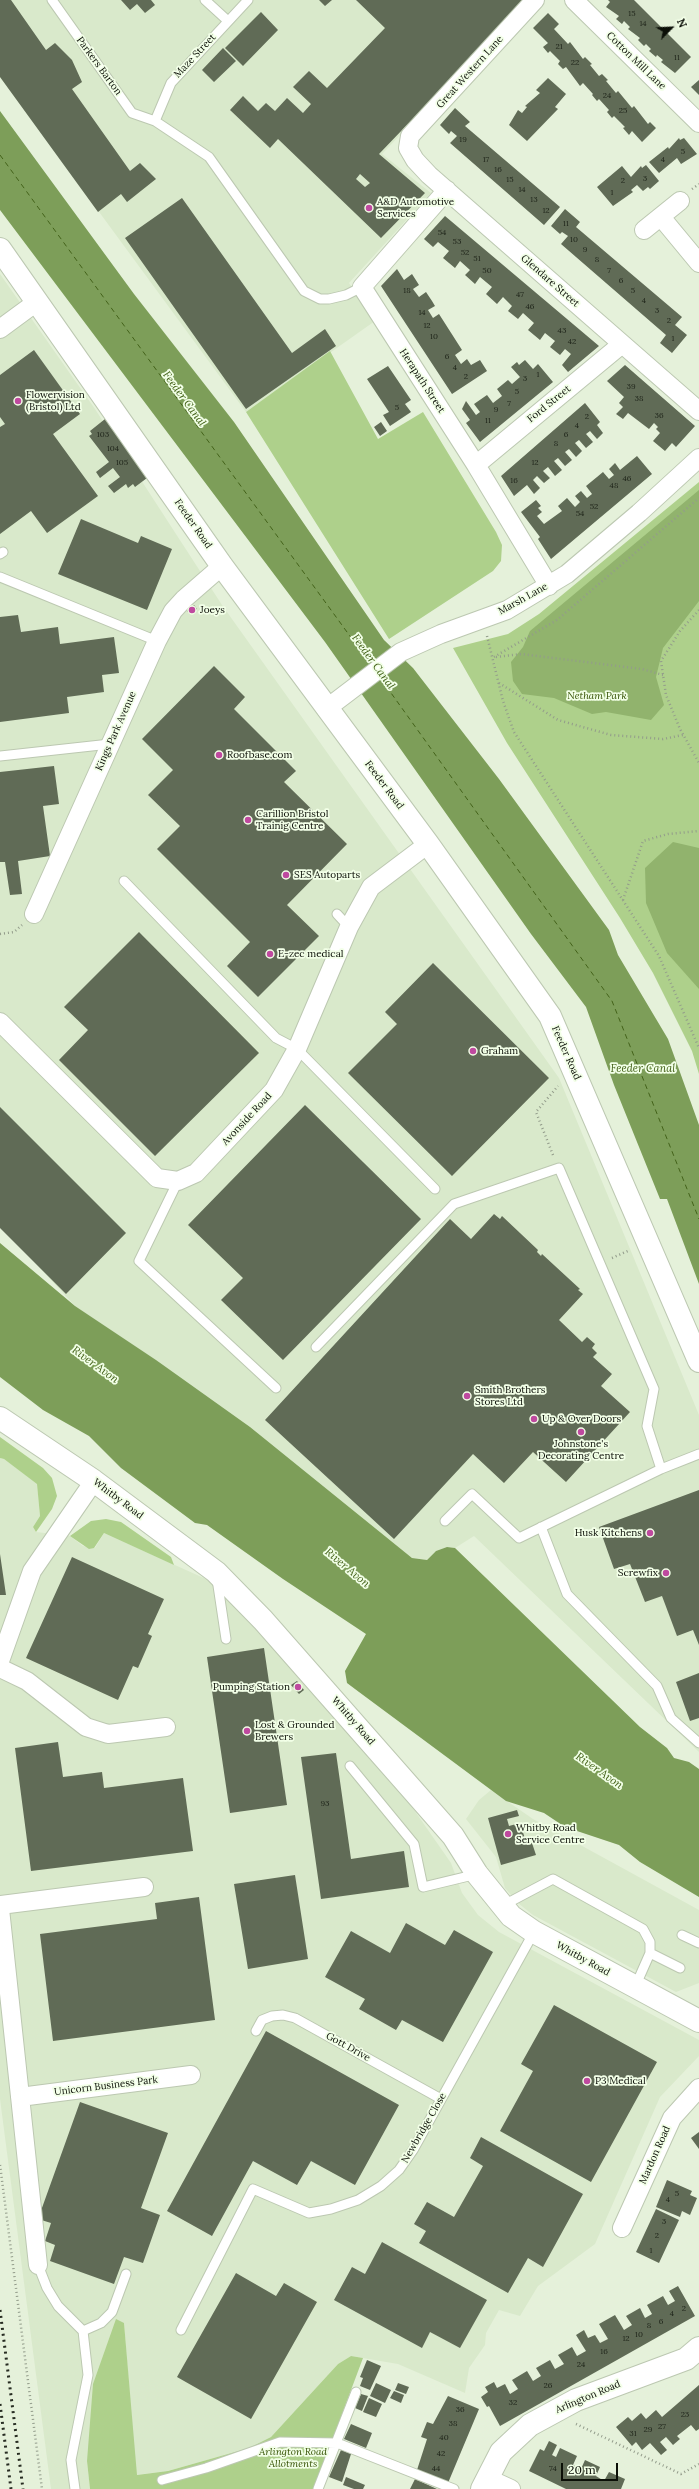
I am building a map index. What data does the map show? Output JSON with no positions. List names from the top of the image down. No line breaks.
{"streets":{"street":["Cotton Mill Lane","Great Western Lane","Glendare Street","Herapath Street","Ford Street","Feeder Road","Marsh Lane","Kings Park Avenue","Avonside Road","Whitby Road","Unicorn Business Park","Mardon Road","Arlington Road"],"lane":["Maze Street","Parkers Barton","Gott Drive","Newbridge Close"]},"crossings":[["Maze Street","Parkers Barton"],["Parkers Barton","Herapath Street"],["Great Western Lane","Glendare Street"],["Glendare Street","Ford Street"],["Herapath Street","Ford Street"],["Herapath Street","Marsh Lane"],["Feeder Road","Marsh Lane"],["Feeder Road","Kings Park Avenue"],["Feeder Road","Avonside Road"],["Whitby Road","Newbridge Close"],["Gott Drive","Newbridge Close"]],"water":["Feeder Canal","River Avon"],"parks":["Netham Park","Arlington Road Allotments"],"places":["A&D Automotive Services","Flowervision (Bristol) Ltd","Joeys","Roofbase.com","Carillion Bristol Trainig Centre","SES Autoparts","E-zec medical","Graham","Smith Brothers Stores Ltd","Up & Over Doors","Johnstone's Decorating Centre","Husk Kitchens","Screwfix","Pumping Station","Lost & Grounded Brewers","Whitby Road Service Centre","P3 Medical"],"house_numbers":["15","14","21","11","22","24","25","19","5","17","4","16","3","15","2","14","1","13","12","11","54","10","53","9","52","51","8","50","7","6","18","5","47","4","46","3","14","2","12","43","10","1","42","6","4","1","2","3","39","5","38","7","5","9","36","2","11","4","103","6","8","104","105","12","46","16","48","52","54","93","5","4","3","2","1","2","4","6","8","10","12","16","24","26","32","36","23","38","27","29","31","40","42","44","74"],"scale_bar":"20 m","north":"top right"}
